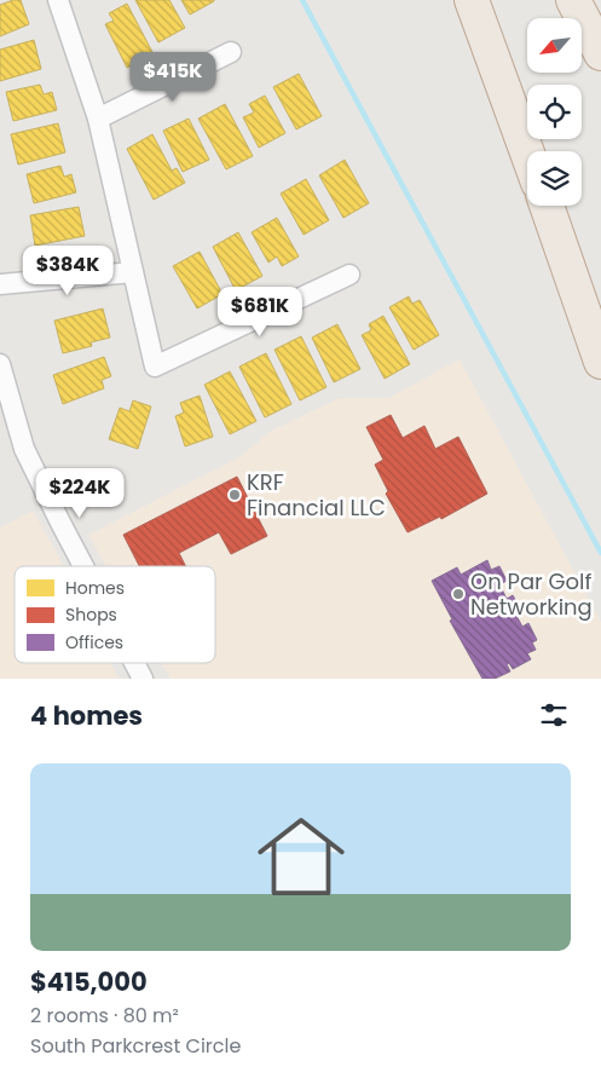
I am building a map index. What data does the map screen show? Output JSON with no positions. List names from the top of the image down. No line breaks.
{"places":["KRF Financial LLC","On Par Golf Networking"],"legend":["Homes","Shops","Offices"],"north":"bottom left","page":{"price":["$415K","$384K","$681K","$224K"],"heading":"4 homes","list":[{"name":"$415,000","note":"2 rooms · 80 m² · South Parkcrest Circle"}]}}
